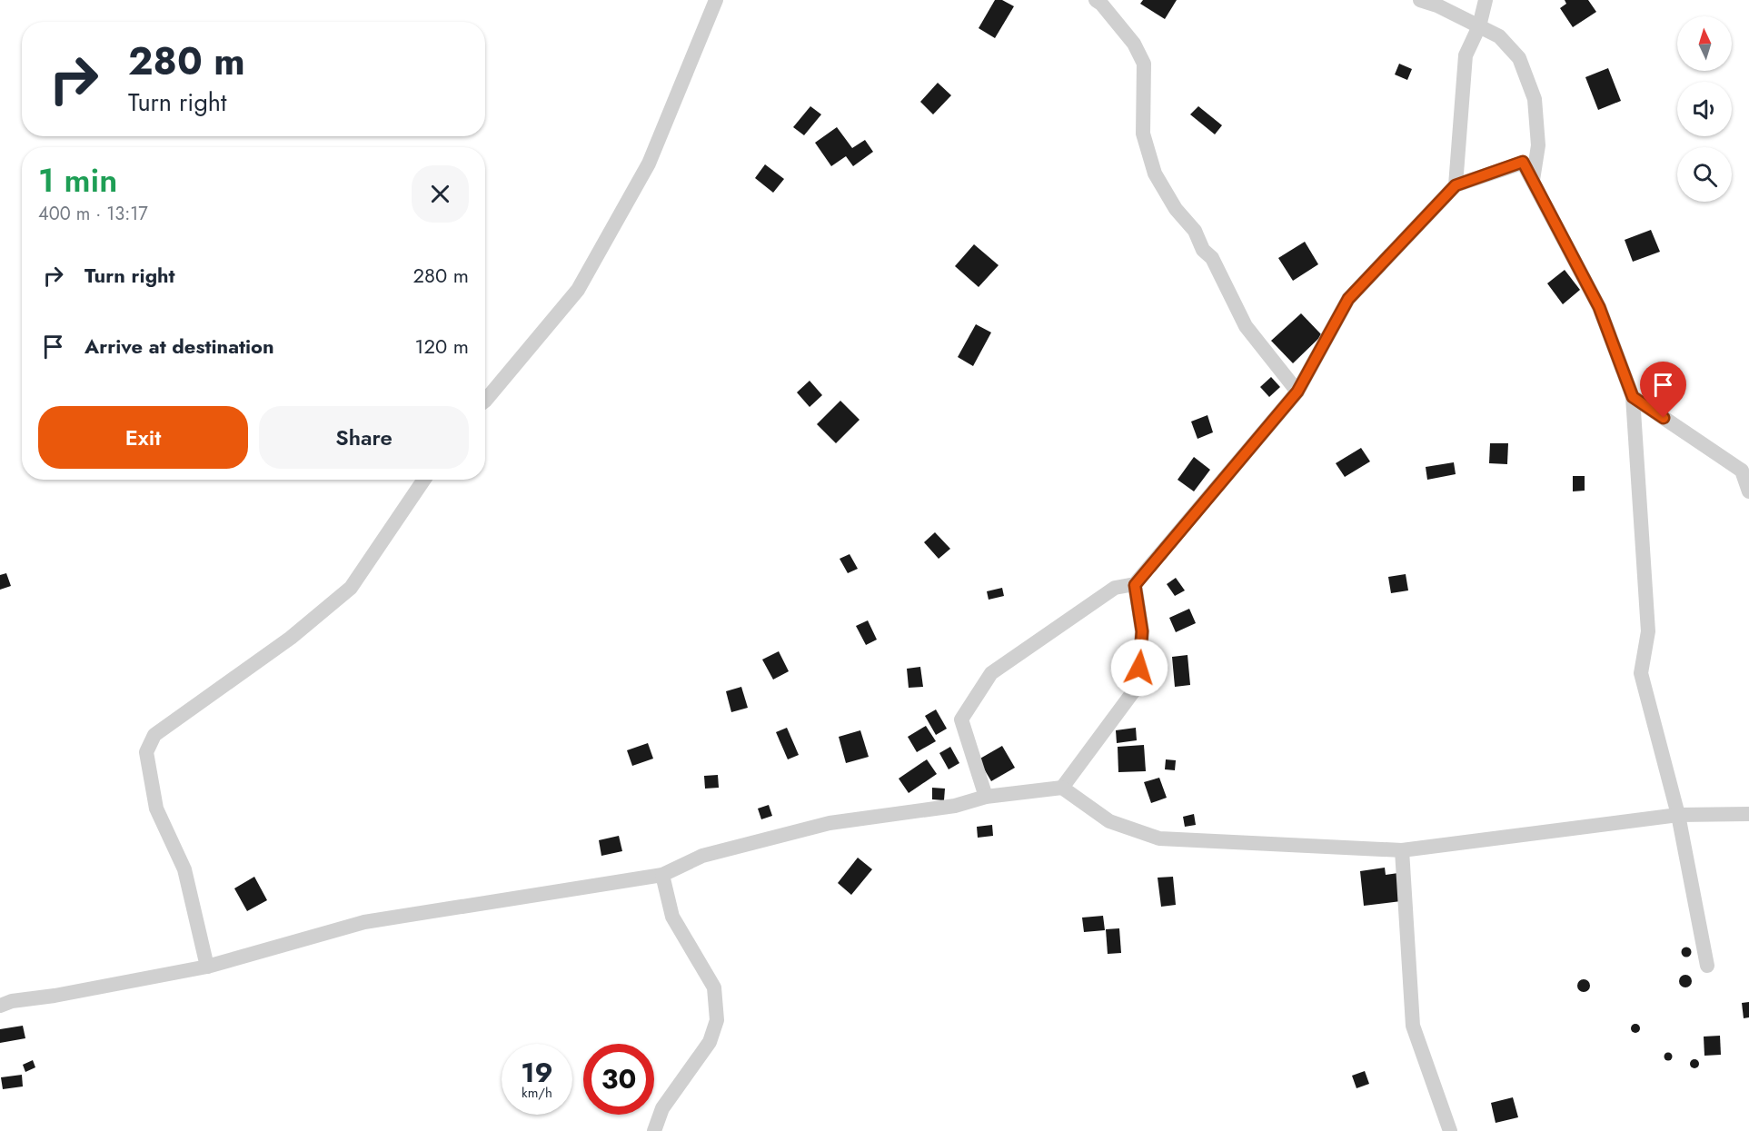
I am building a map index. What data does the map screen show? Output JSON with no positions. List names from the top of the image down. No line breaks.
{"north":"top","page":{"turn":["280 m","Turn right"],"heading":["1 min","400 m · 13:17"],"list":[{"name":"Turn right","value":"280 m"},{"name":"Arrive at destination","value":"120 m"}],"buttons":["Exit","Share"],"speed":"19 km/h","limit":"30"}}
